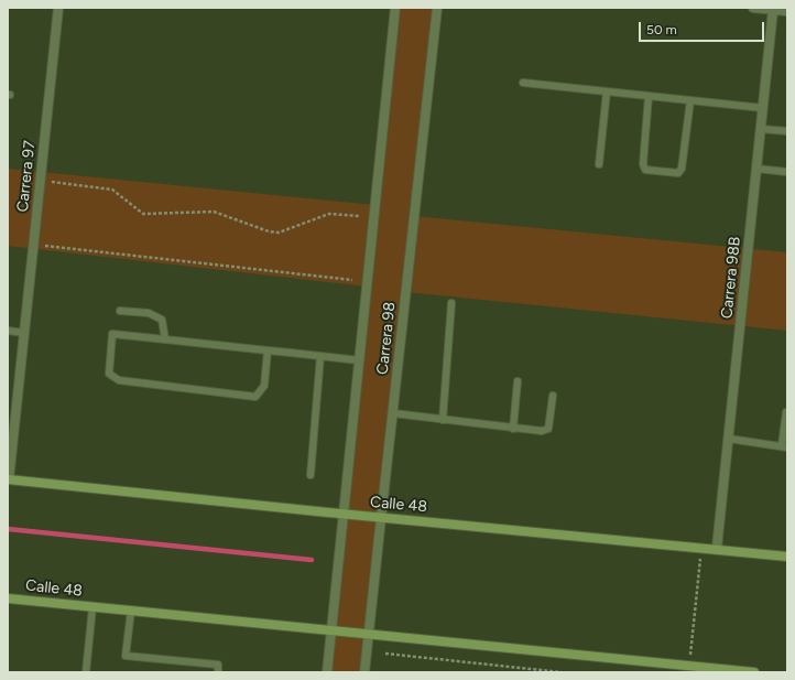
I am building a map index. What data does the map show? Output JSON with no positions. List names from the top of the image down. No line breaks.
{"streets":{"main road":["Calle 48"],"street":["Carrera 97","Carrera 98B","Carrera 98"]},"crossings":[["Carrera 97","Calle 48"],["Carrera 98B","Calle 48"],["Carrera 98","Calle 48"]],"scale_bar":"50 m"}
